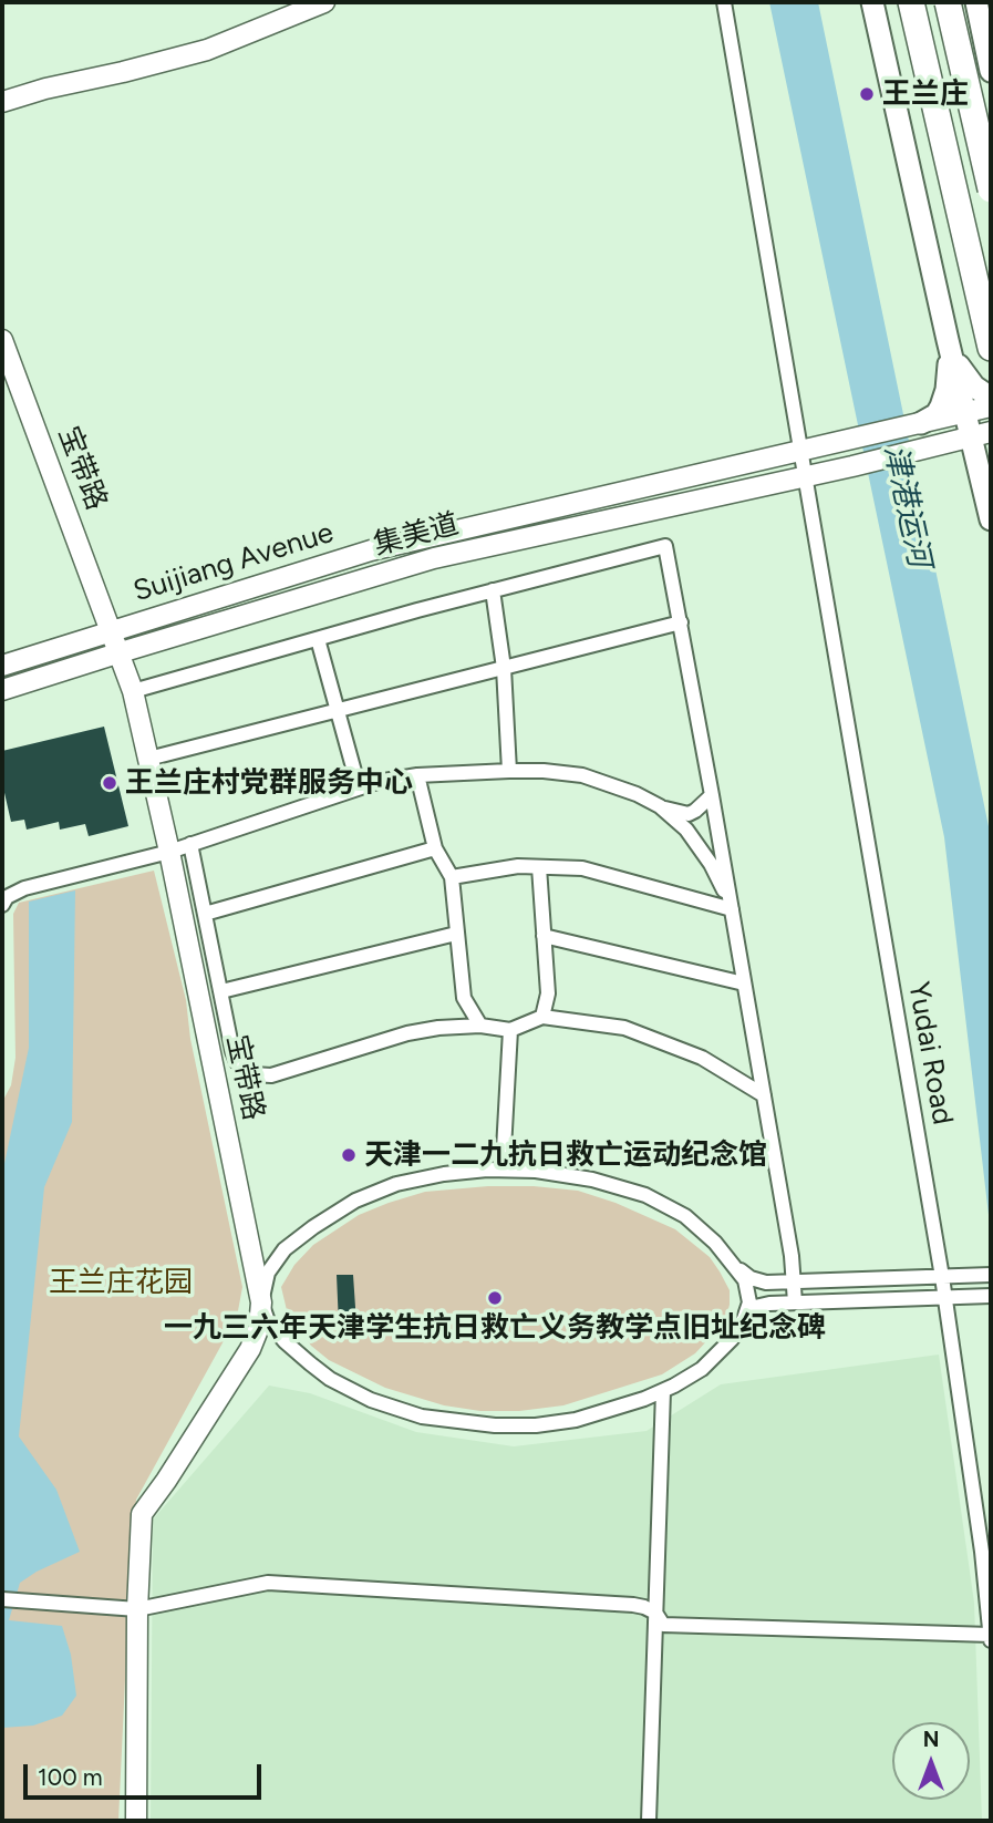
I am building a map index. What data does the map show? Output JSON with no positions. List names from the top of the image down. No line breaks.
{"streets":{"main road":["宝带路","集美道","Suijiang Avenue"],"street":["Yudai Road"]},"crossings":[["宝带路","集美道"],["宝带路","Suijiang Avenue"],["集美道","Yudai Road"],["Suijiang Avenue","Yudai Road"]],"water":["津港运河"],"parks":["王兰庄花园"],"places":["王兰庄","王兰庄村党群服务中心","天津一二九抗日救亡运动纪念馆","一九三六年天津学生抗日救亡义务教学点旧址纪念碑"],"scale_bar":"100 m","north":"top"}
